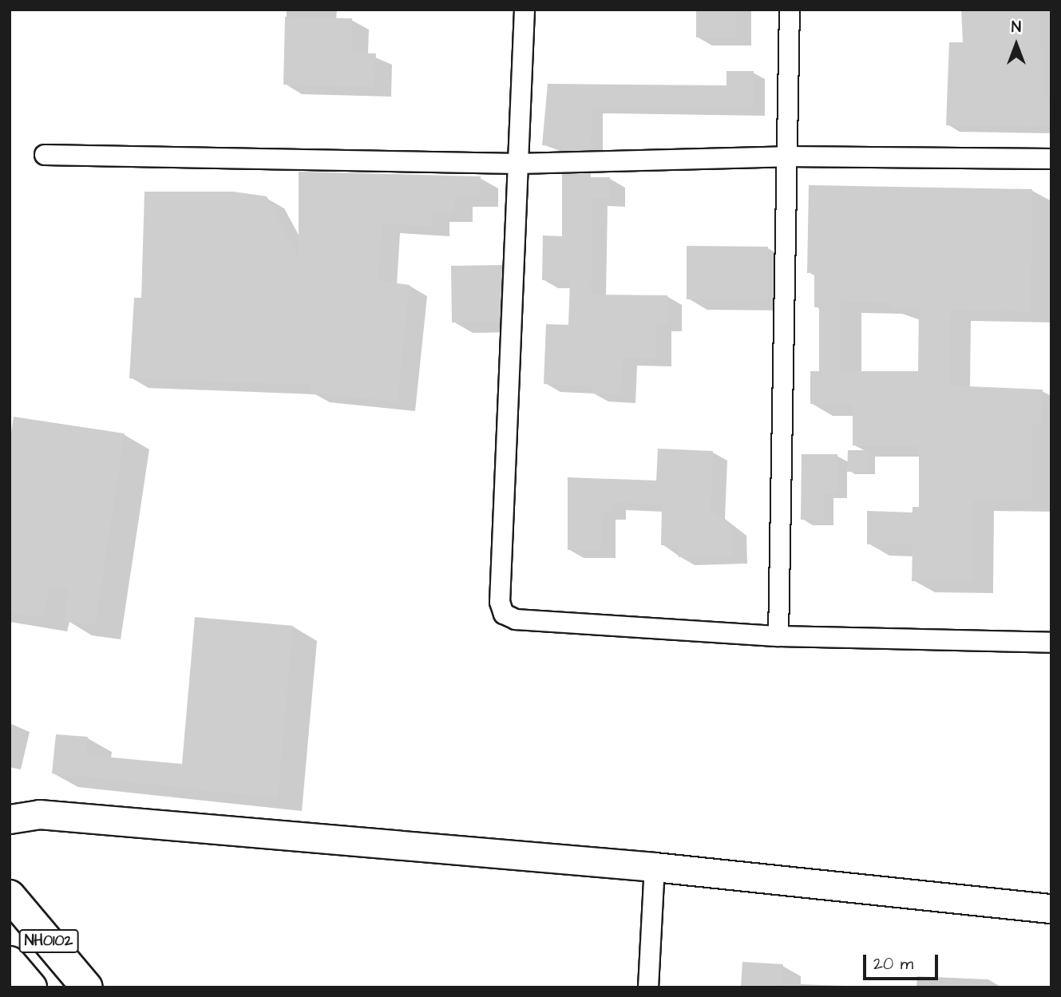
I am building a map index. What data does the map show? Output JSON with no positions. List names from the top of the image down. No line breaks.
{"streets":{"highway":["NH0102"]},"scale_bar":"20 m","north":"top"}
